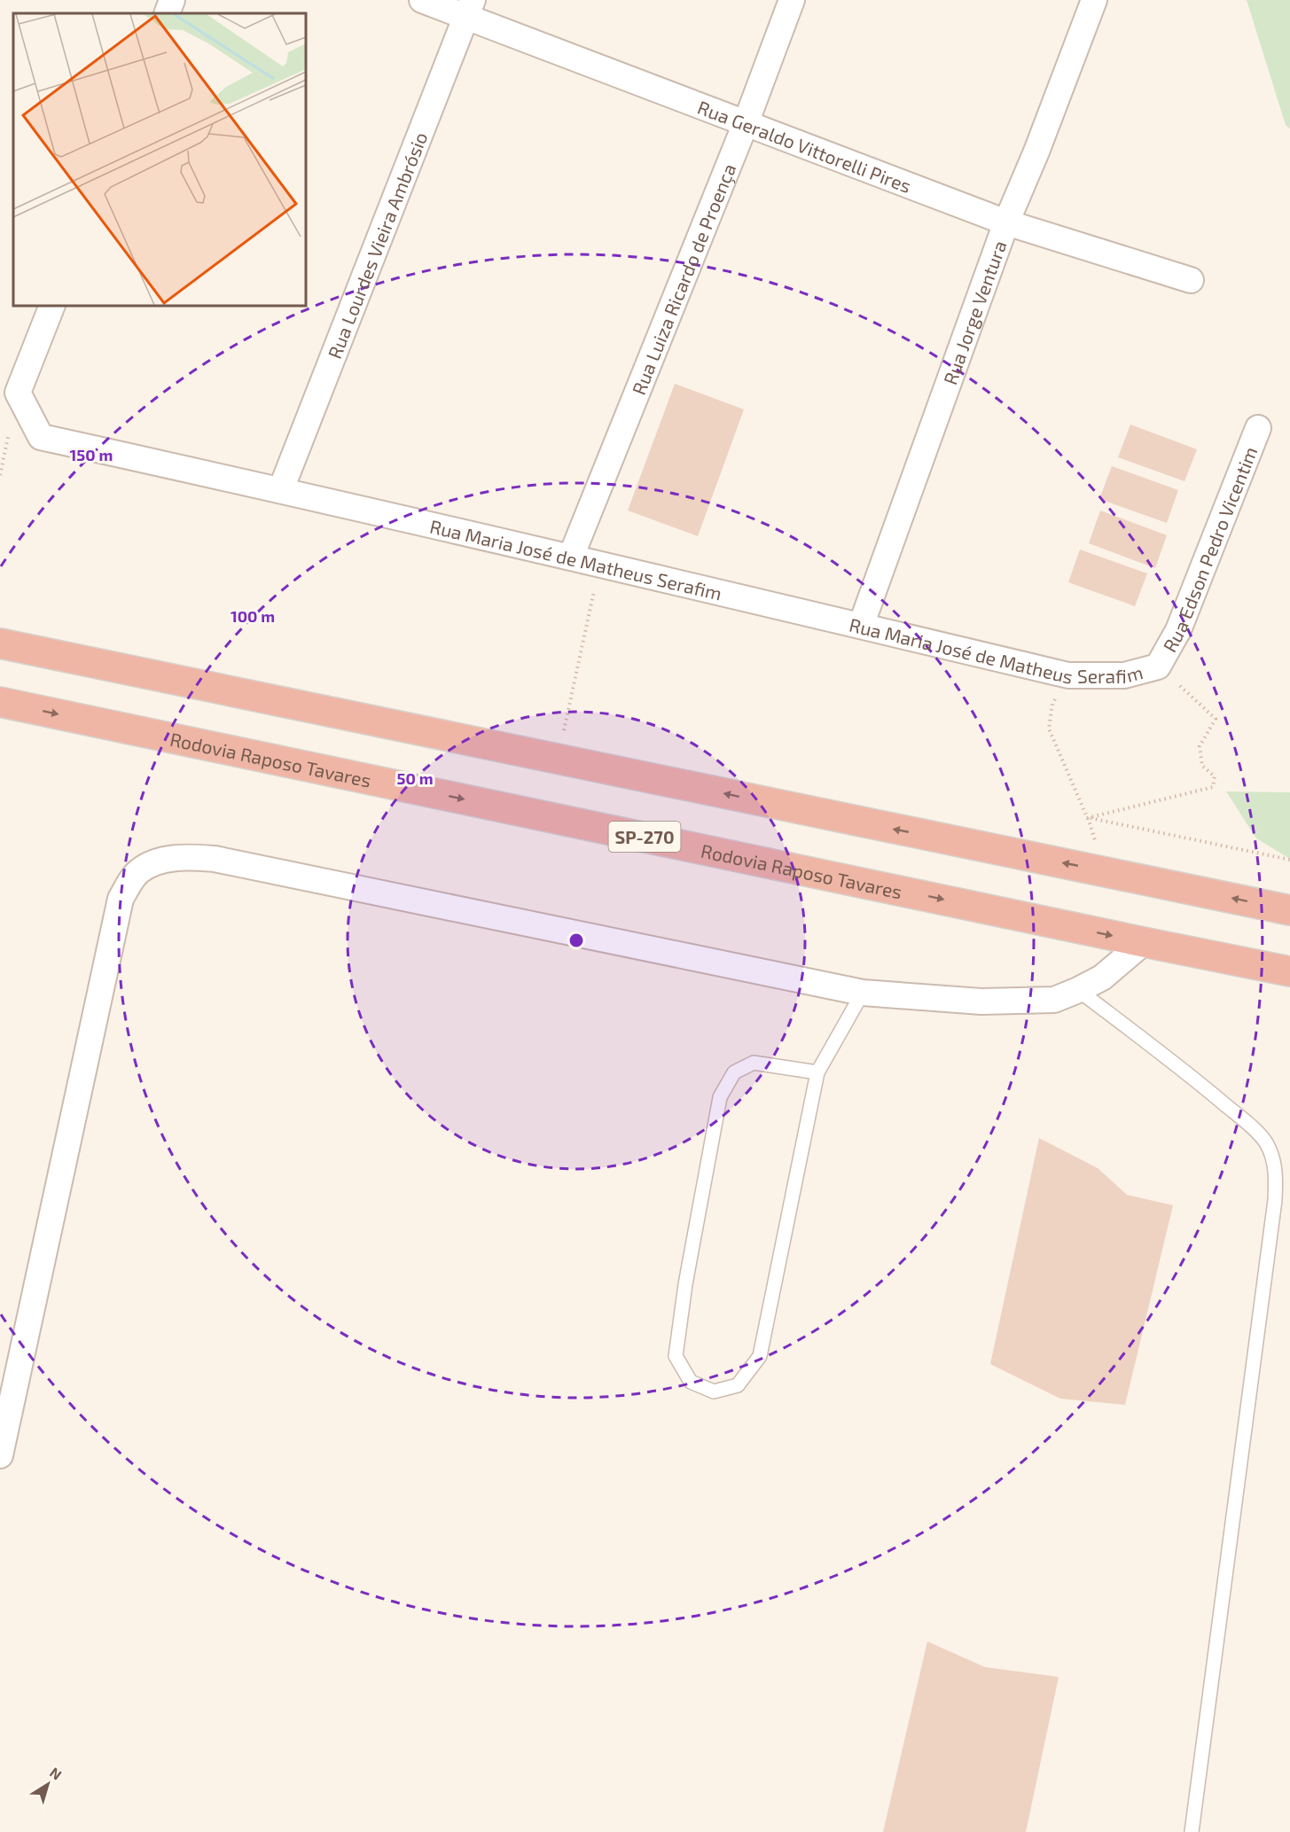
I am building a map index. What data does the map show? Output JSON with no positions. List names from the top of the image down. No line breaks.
{"streets":{"highway":["Rodovia Raposo Tavares","SP-270"],"street":["Rua Geraldo Vittorelli Pires","Rua Lourdes Vieira Ambrósio","Rua Luiza Ricardo de Proença","Rua Jorge Ventura","Rua Edson Pedro Vicentim","Rua Maria José de Matheus Serafim"]},"crossings":[["Rua Geraldo Vittorelli Pires","Rua Lourdes Vieira Ambrósio"],["Rua Geraldo Vittorelli Pires","Rua Luiza Ricardo de Proença"],["Rua Geraldo Vittorelli Pires","Rua Jorge Ventura"],["Rua Lourdes Vieira Ambrósio","Rua Maria José de Matheus Serafim"],["Rua Luiza Ricardo de Proença","Rua Maria José de Matheus Serafim"],["Rua Jorge Ventura","Rua Maria José de Matheus Serafim"],["Rua Edson Pedro Vicentim","Rua Maria José de Matheus Serafim"]],"north":"top right","rings":["150 m","100 m","50 m"]}
